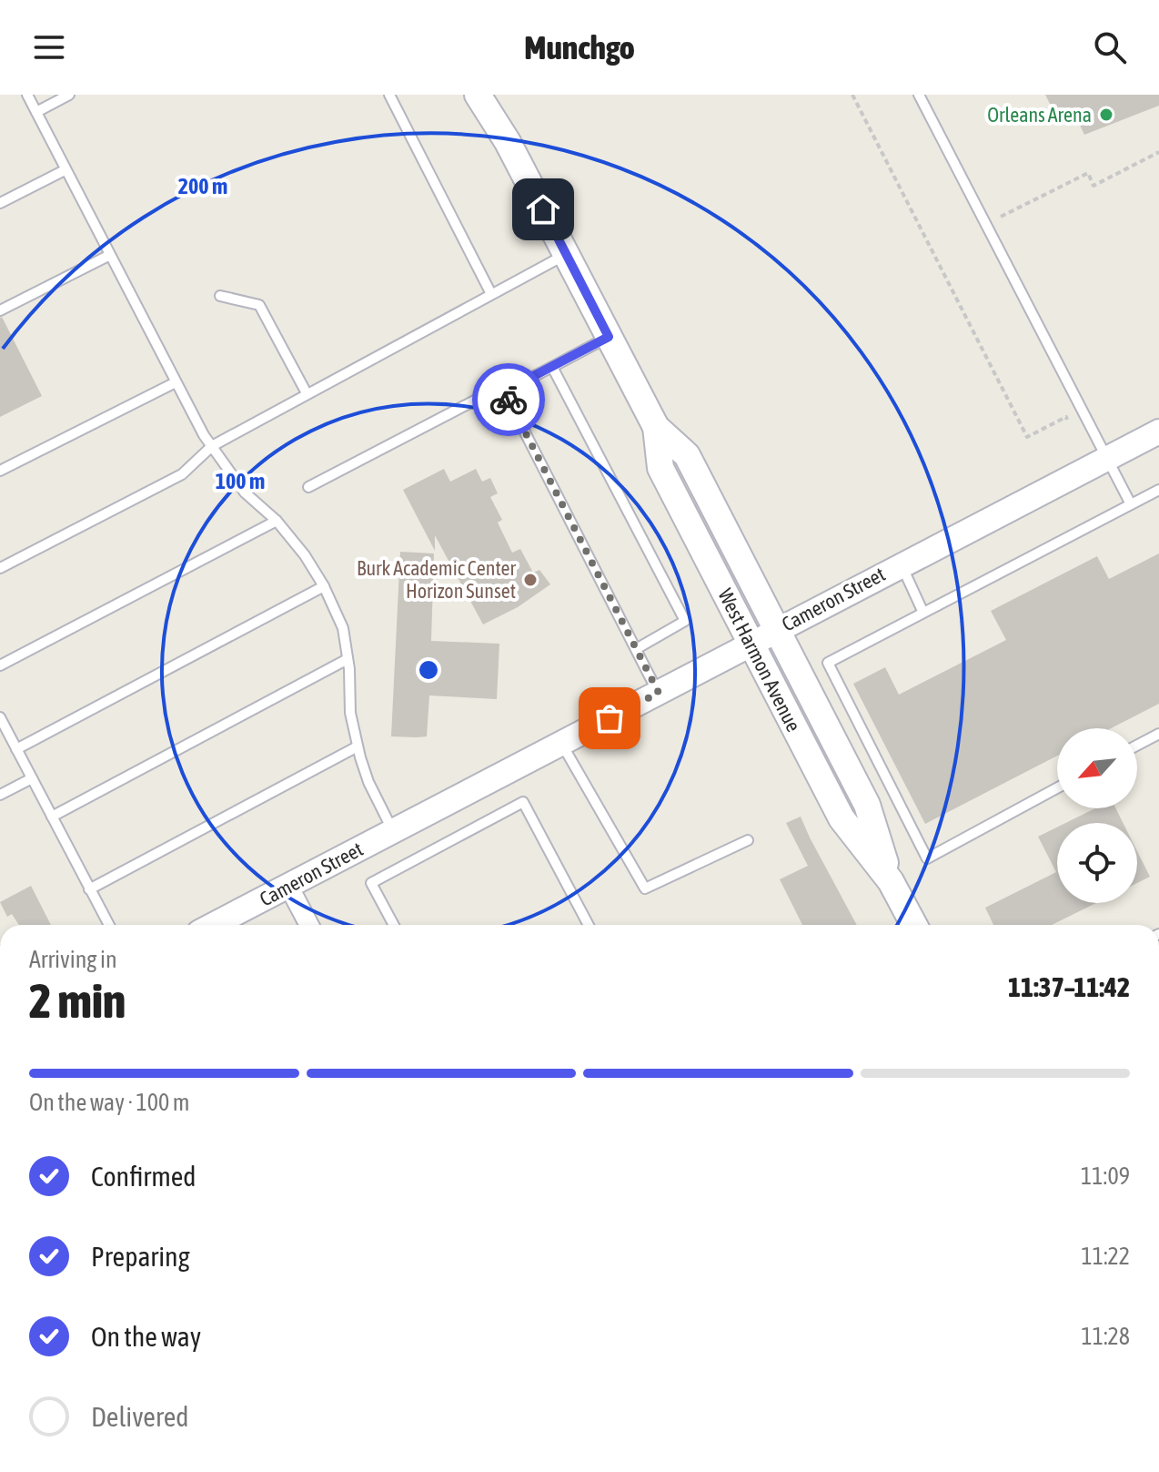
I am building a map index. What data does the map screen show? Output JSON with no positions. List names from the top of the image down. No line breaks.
{"streets":{"main road":["West Harmon Avenue"],"street":["Cameron Street"]},"crossings":[["Cameron Street","West Harmon Avenue"]],"places":["Orleans Arena","Burk Academic Center Horizon Sunset"],"north":"bottom left","page":{"header":"Munchgo","heading":["2 min","Arriving in","11:37–11:42"],"bar":"On the way · 100 m","list":[["Confirmed","11:09"],["Preparing","11:22"],["On the way","11:28"],"Delivered"]},"rings":["200 m","100 m"]}
